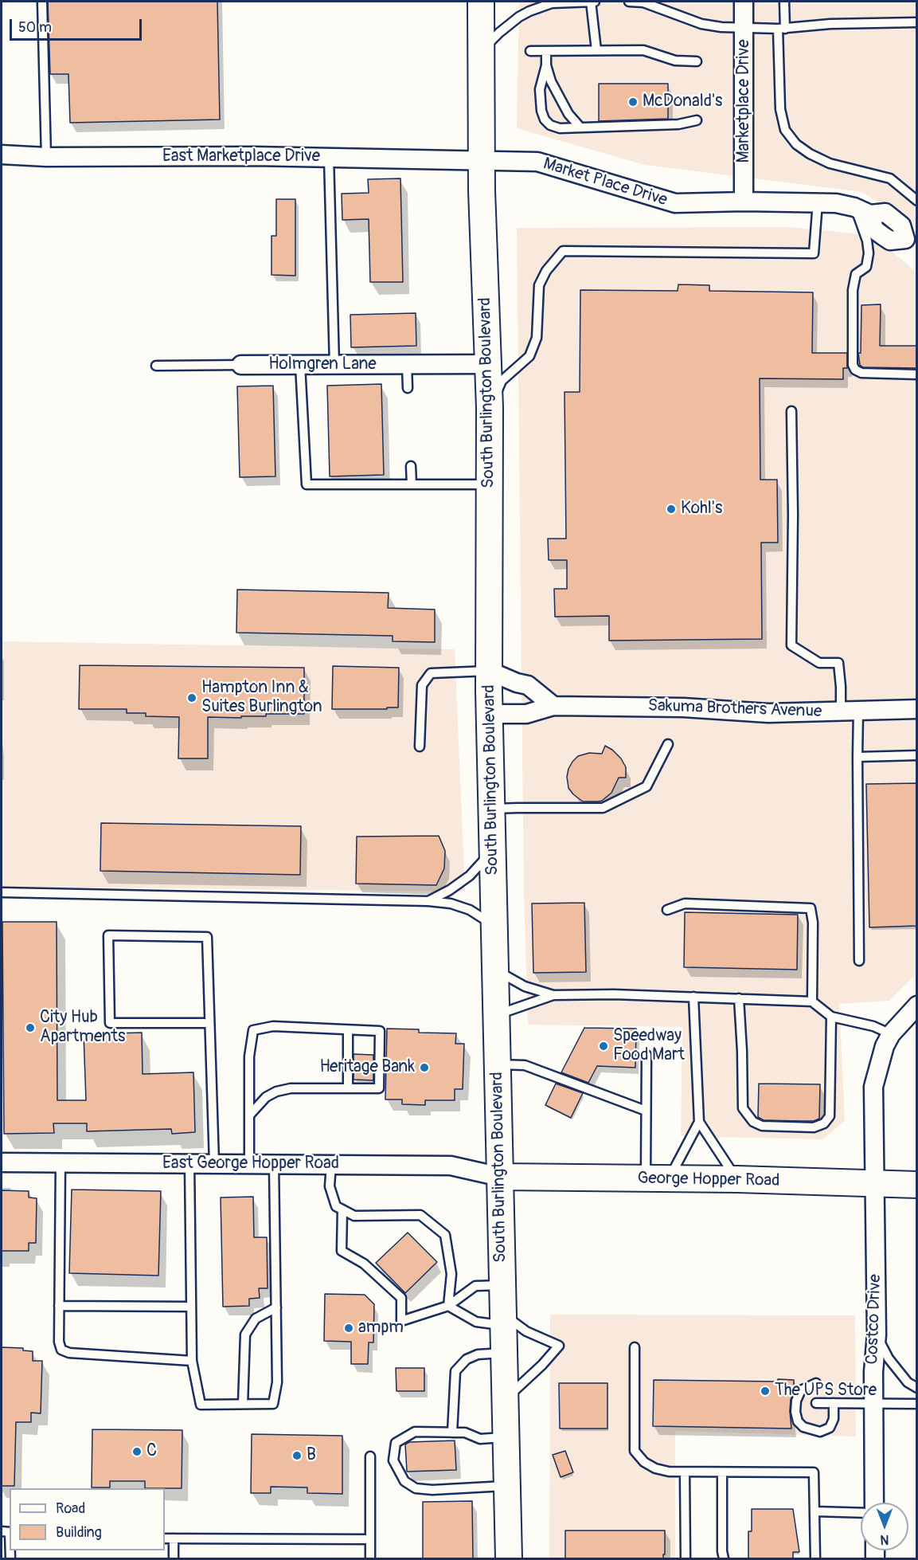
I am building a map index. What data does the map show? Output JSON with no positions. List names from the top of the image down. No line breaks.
{"streets":{"main road":["South Burlington Boulevard","George Hopper Road"],"street":["Marketplace Drive","East Marketplace Drive","Market Place Drive","Holmgren Lane","Sakuma Brothers Avenue","East George Hopper Road","Costco Drive"]},"crossings":[["Marketplace Drive","Market Place Drive"],["East Marketplace Drive","Market Place Drive"],["East Marketplace Drive","South Burlington Boulevard"],["Market Place Drive","South Burlington Boulevard"],["Holmgren Lane","South Burlington Boulevard"],["South Burlington Boulevard","Sakuma Brothers Avenue"],["South Burlington Boulevard","East George Hopper Road"],["South Burlington Boulevard","George Hopper Road"],["East George Hopper Road","George Hopper Road"],["George Hopper Road","Costco Drive"]],"places":["McDonald's","Kohl's","Hampton Inn & Suites Burlington","City Hub Apartments","Speedway Food Mart","Heritage Bank","ampm","The UPS Store","C","B"],"legend":["Road","Building"],"scale_bar":"50 m","north":"bottom"}
